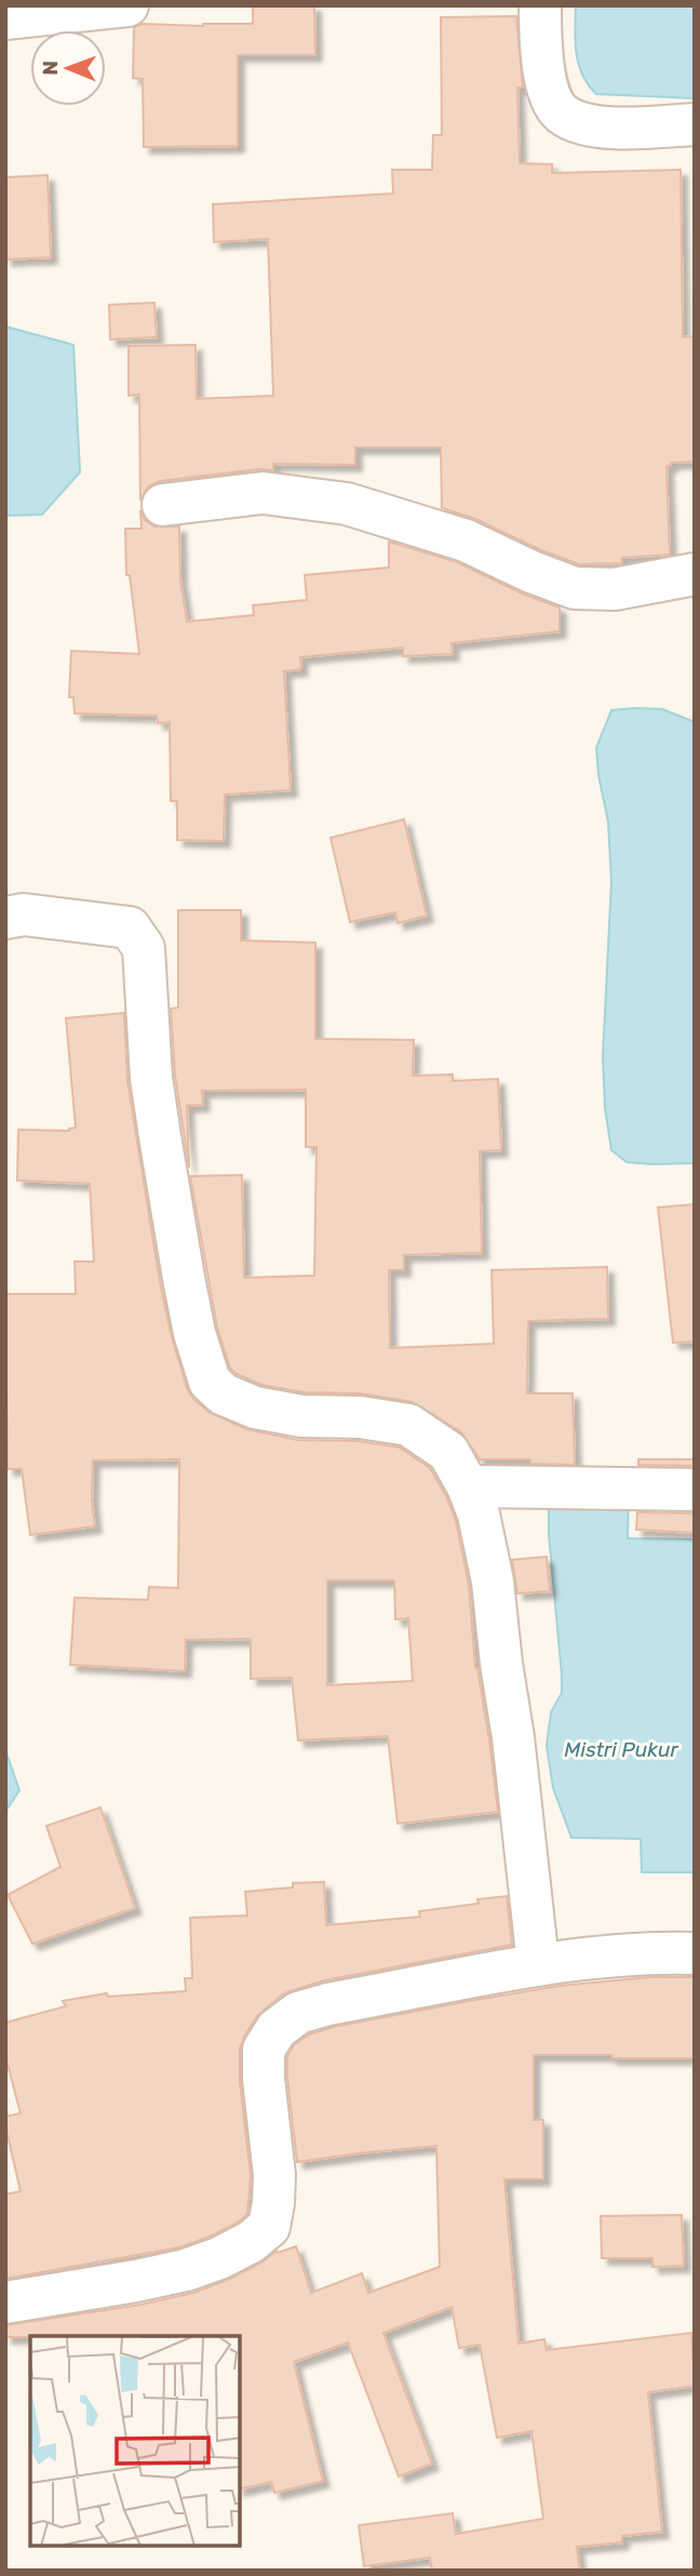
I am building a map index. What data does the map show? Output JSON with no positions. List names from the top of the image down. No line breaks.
{"water":["Mistri Pukur"],"north":"left"}
